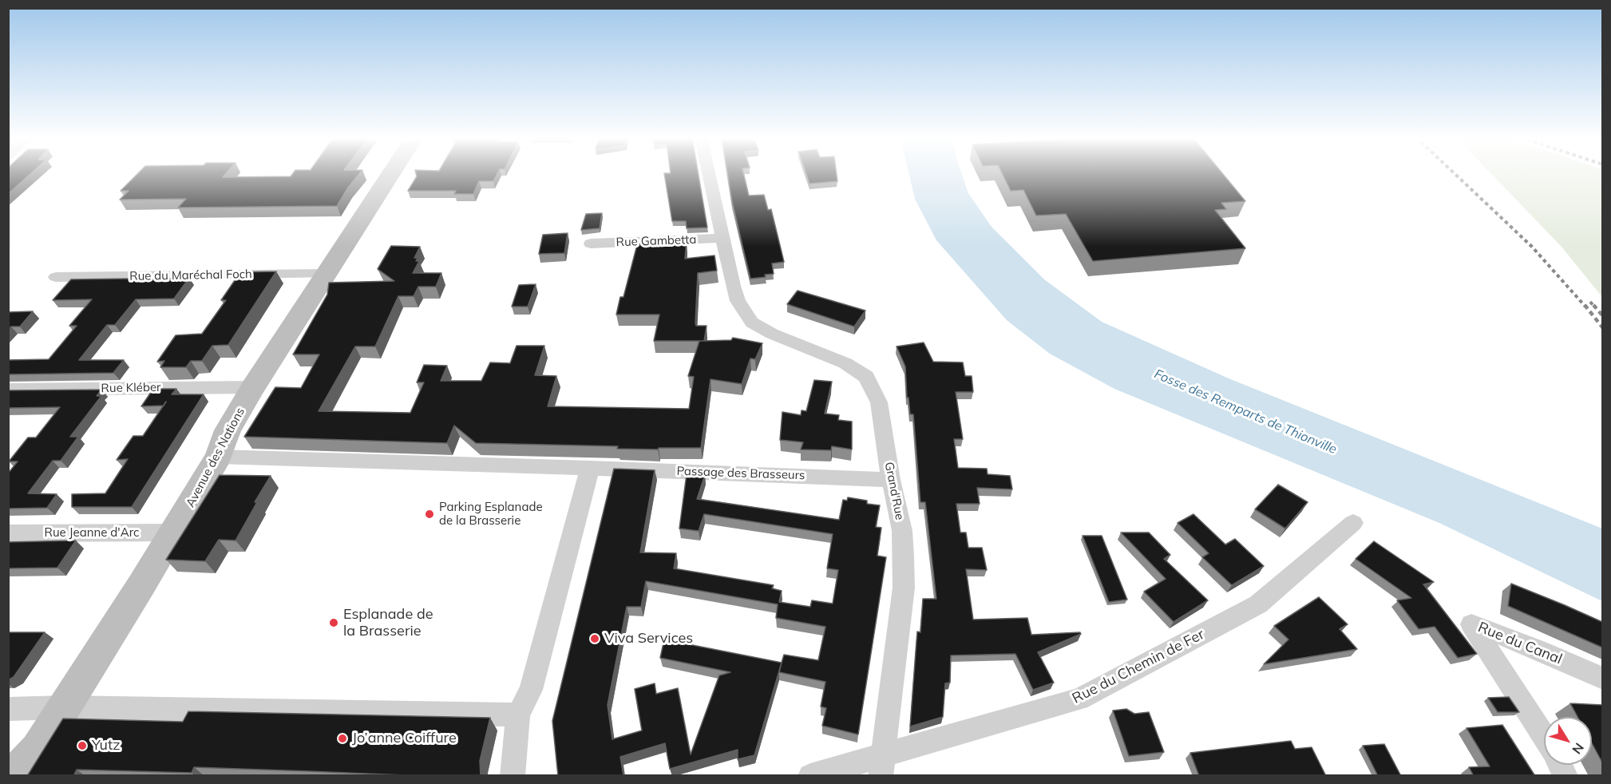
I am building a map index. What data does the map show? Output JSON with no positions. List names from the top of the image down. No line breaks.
{"streets":{"main road":["Avenue des Nations"],"street":["Rue Gambetta","Rue du Maréchal Foch","Rue Kléber","Passage des Brasseurs","Grand'Rue","Rue Jeanne d'Arc","Rue du Canal","Rue du Chemin de Fer"]},"crossings":[["Rue Gambetta","Grand'Rue"],["Rue du Maréchal Foch","Avenue des Nations"],["Rue Kléber","Avenue des Nations"],["Avenue des Nations","Rue Jeanne d'Arc"],["Passage des Brasseurs","Grand'Rue"],["Grand'Rue","Rue du Chemin de Fer"]],"water":["Fosse des Remparts de Thionville"],"places":["Parking Esplanade de la Brasserie","Esplanade de la Brasserie","Viva Services","Jo’anne Coiffure","Yutz"],"north":"bottom right"}
